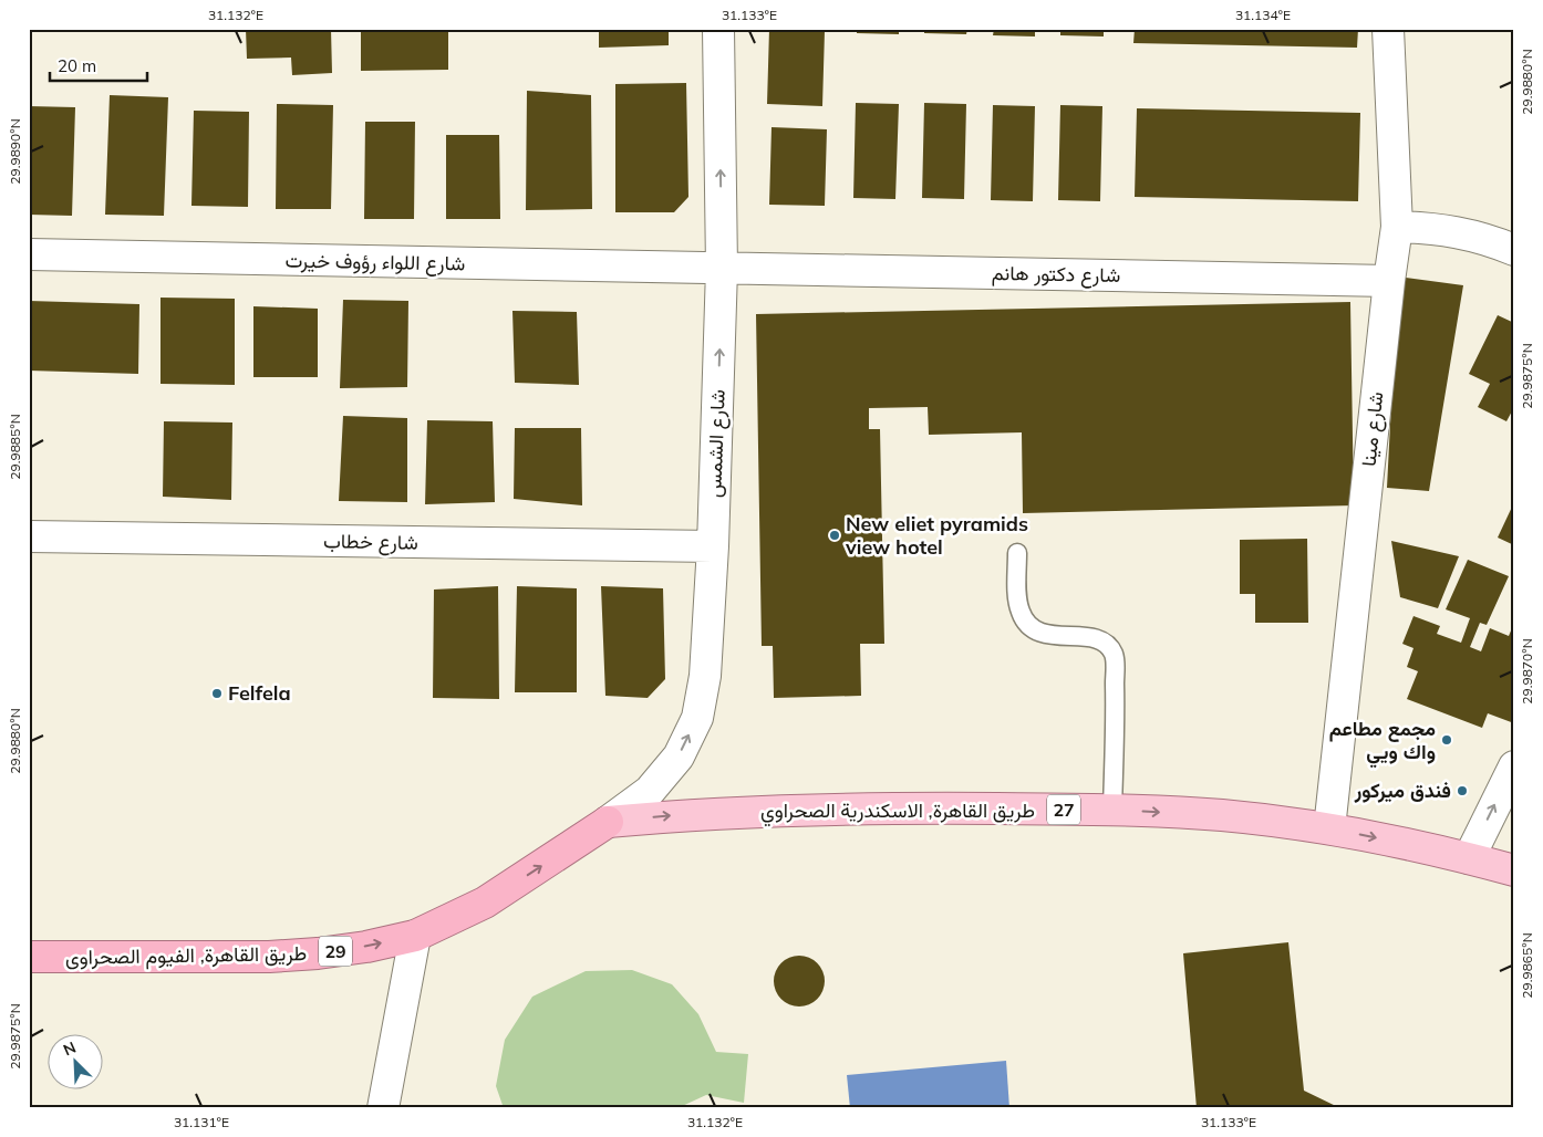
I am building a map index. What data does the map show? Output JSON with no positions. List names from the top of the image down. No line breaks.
{"streets":{"highway":["29","طريق القاهرة, الفيوم الصحراوى"],"main road":["27","طريق القاهرة, الاسكندرية الصحراوي"],"street":["شارع اللواء رؤوف خيرت","شارع دكتور هانم","شارع مينا","شارع الشمس","شارع خطاب"]},"crossings":[["شارع اللواء رؤوف خيرت","شارع دكتور هانم"],["شارع اللواء رؤوف خيرت","شارع الشمس"],["شارع دكتور هانم","شارع مينا"],["شارع دكتور هانم","شارع الشمس"],["شارع مينا","طريق القاهرة, الاسكندرية الصحراوي"],["شارع الشمس","شارع خطاب"],["شارع الشمس","طريق القاهرة, الاسكندرية الصحراوي"],["شارع الشمس","طريق القاهرة, الفيوم الصحراوى"],["طريق القاهرة, الاسكندرية الصحراوي","طريق القاهرة, الفيوم الصحراوى"]],"one_way":["شارع الشمس","طريق القاهرة, الاسكندرية الصحراوي","طريق القاهرة, الفيوم الصحراوى"],"places":["New eliet pyramids view hotel","Felfela","مجمع مطاعم واك ويي","فندق ميركور"],"scale_bar":"20 m","north":"top left","coordinates":["31.132°E","31.133°E","31.134°E","29.9880°N","29.9890°N","29.9875°N","29.9885°N","29.9870°N","29.9865°N","31.131°E"]}
